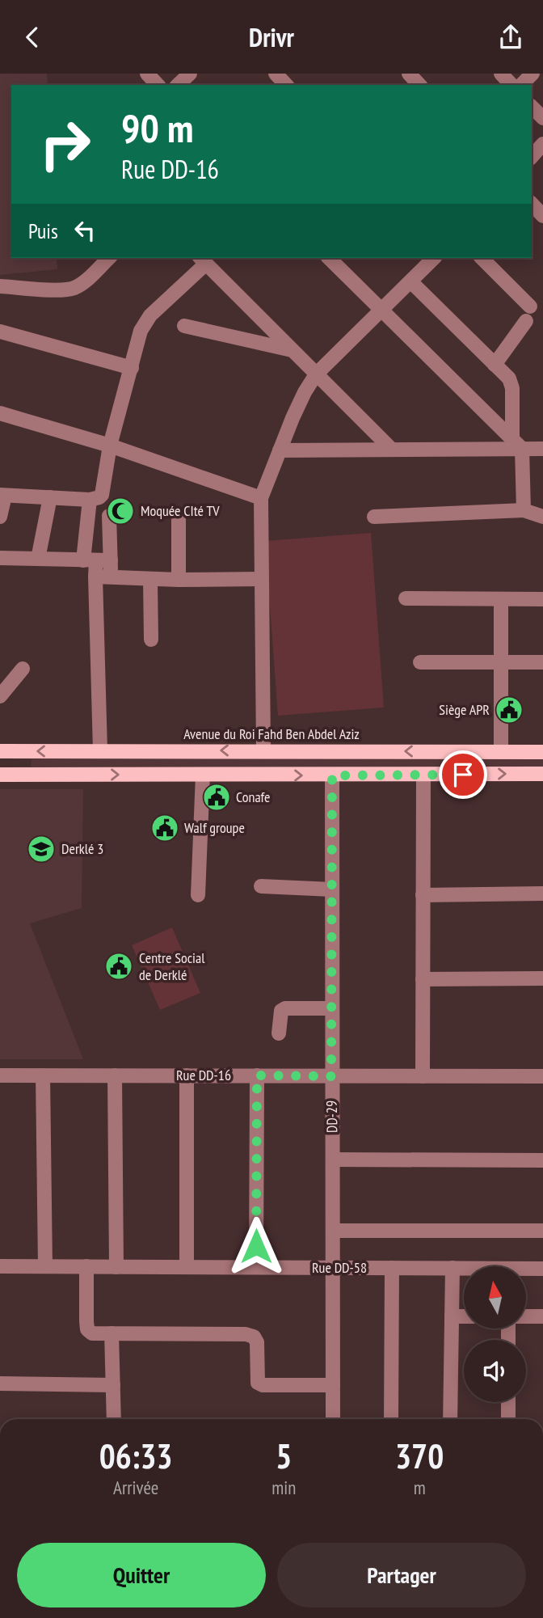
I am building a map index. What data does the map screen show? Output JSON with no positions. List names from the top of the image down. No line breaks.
{"streets":{"main road":["Avenue du Roi Fahd Ben Abdel Aziz"],"street":["Rue DD-16","DD-29","Rue DD-58"]},"crossings":[["Rue DD-16","DD-29"],["DD-29","Rue DD-58"]],"places":{"mosque":["Moquée CIté TV"],"public building":["Siège APR","Conafe","Walf groupe","Centre Social de Derklé"],"school or university":["Derklé 3"]},"north":"top","page":{"header":"Drivr","turn":["90 m","Rue DD-16"],"then":"Puis","eta":["06:33","Arrivée","5","min","370","m"],"buttons":["Quitter","Partager"]}}
